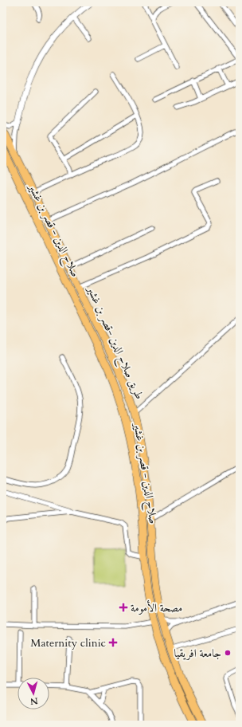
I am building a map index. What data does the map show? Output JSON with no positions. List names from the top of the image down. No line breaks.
{"streets":{"highway":["صلاح الدين - قصر بن غشير","طريق صلاح الدين -قصر بن غشير"]},"places":{"health":["مصحة الأمومة","Maternity clinic"],"other":["جامعة افريقيا"]},"north":"bottom"}
